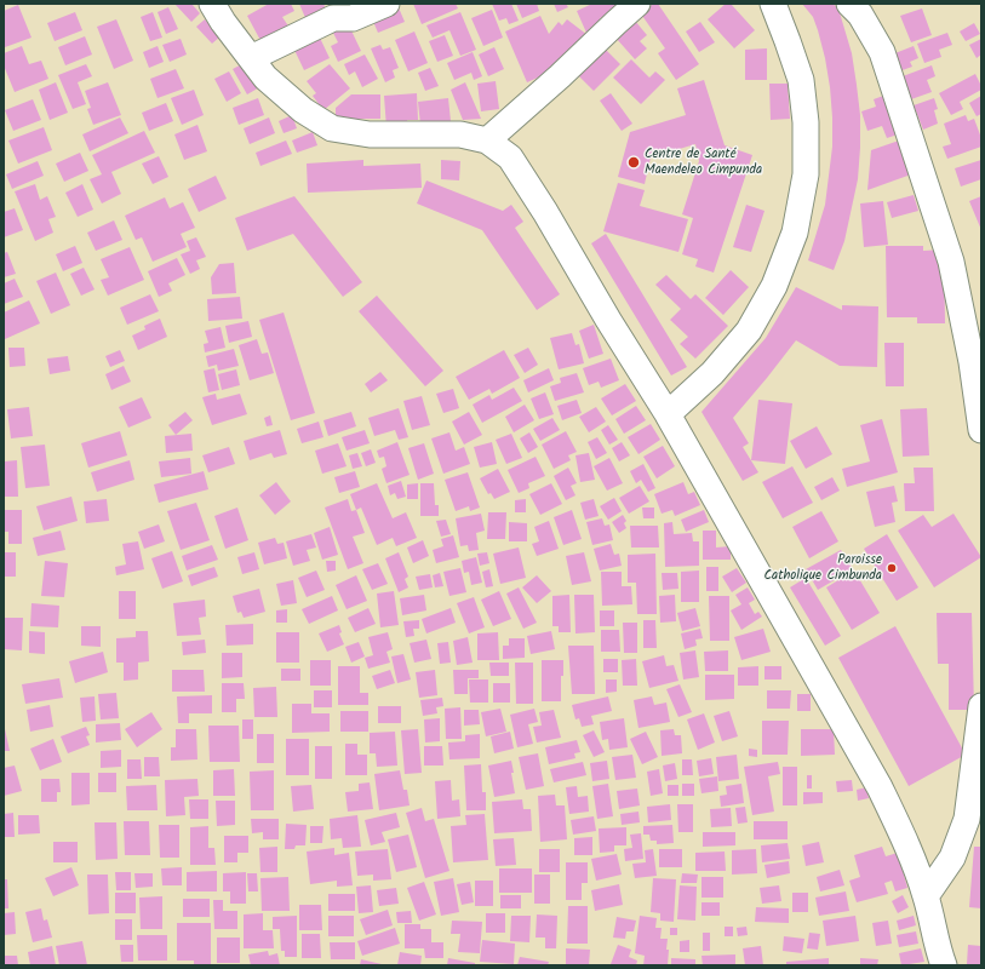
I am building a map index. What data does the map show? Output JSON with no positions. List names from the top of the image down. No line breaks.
{"places":["Centre de Santé Maendeleo Cimpunda","Paroisse Catholique Cimbunda"]}
